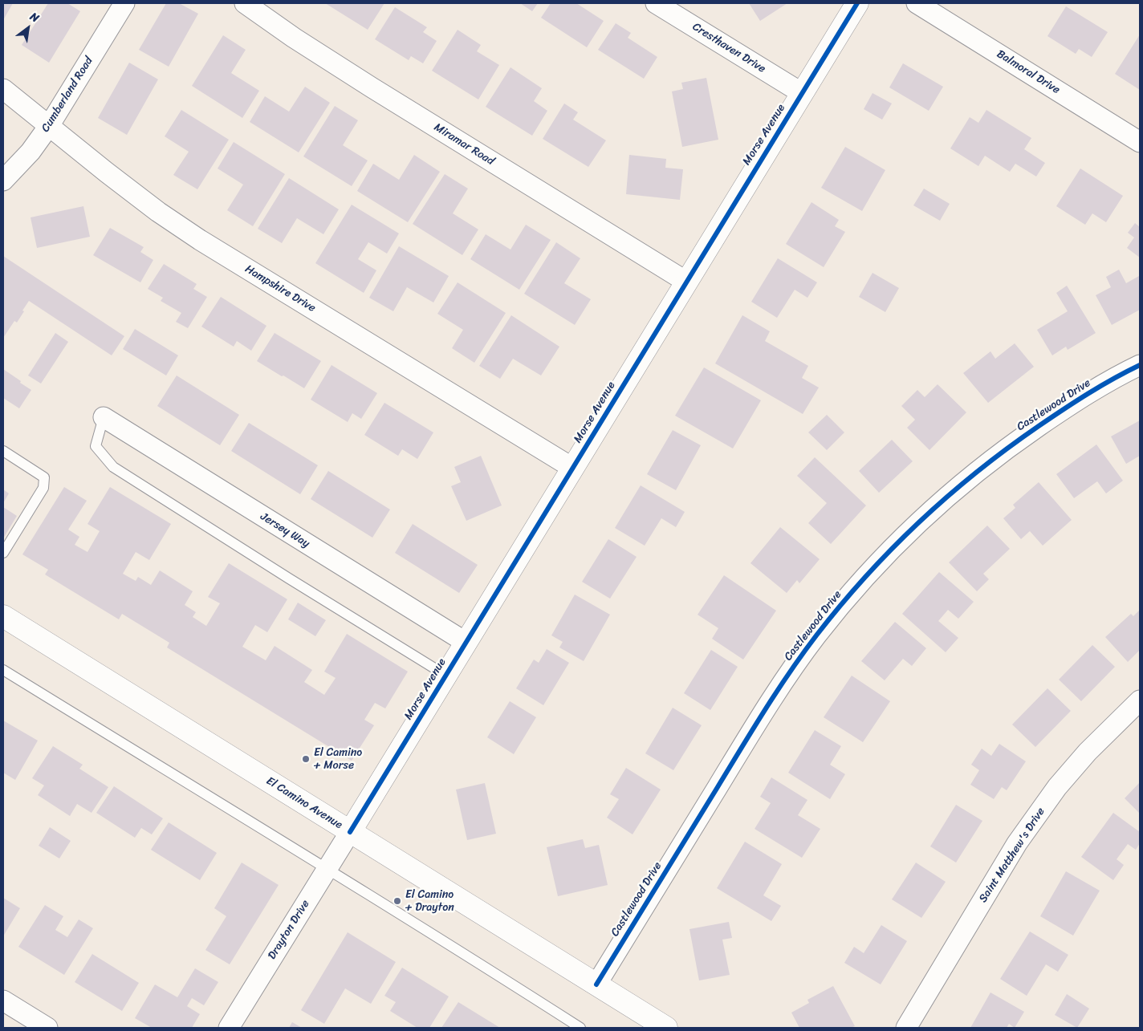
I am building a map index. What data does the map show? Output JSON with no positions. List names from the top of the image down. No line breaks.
{"streets":{"street":["Cresthaven Drive","Balmoral Drive","Cumberland Road","Morse Avenue","Miramar Road","Hampshire Drive","Castlewood Drive","Jersey Way","El Camino Avenue","Saint Matthew's Drive","Drayton Drive"]},"crossings":[["Cresthaven Drive","Morse Avenue"],["Cumberland Road","Hampshire Drive"],["Morse Avenue","Miramar Road"],["Morse Avenue","Hampshire Drive"],["Morse Avenue","Jersey Way"],["Morse Avenue","El Camino Avenue"],["Morse Avenue","Drayton Drive"],["Castlewood Drive","El Camino Avenue"],["El Camino Avenue","Drayton Drive"]],"places":["El Camino + Morse","El Camino + Drayton"],"north":"top right"}
